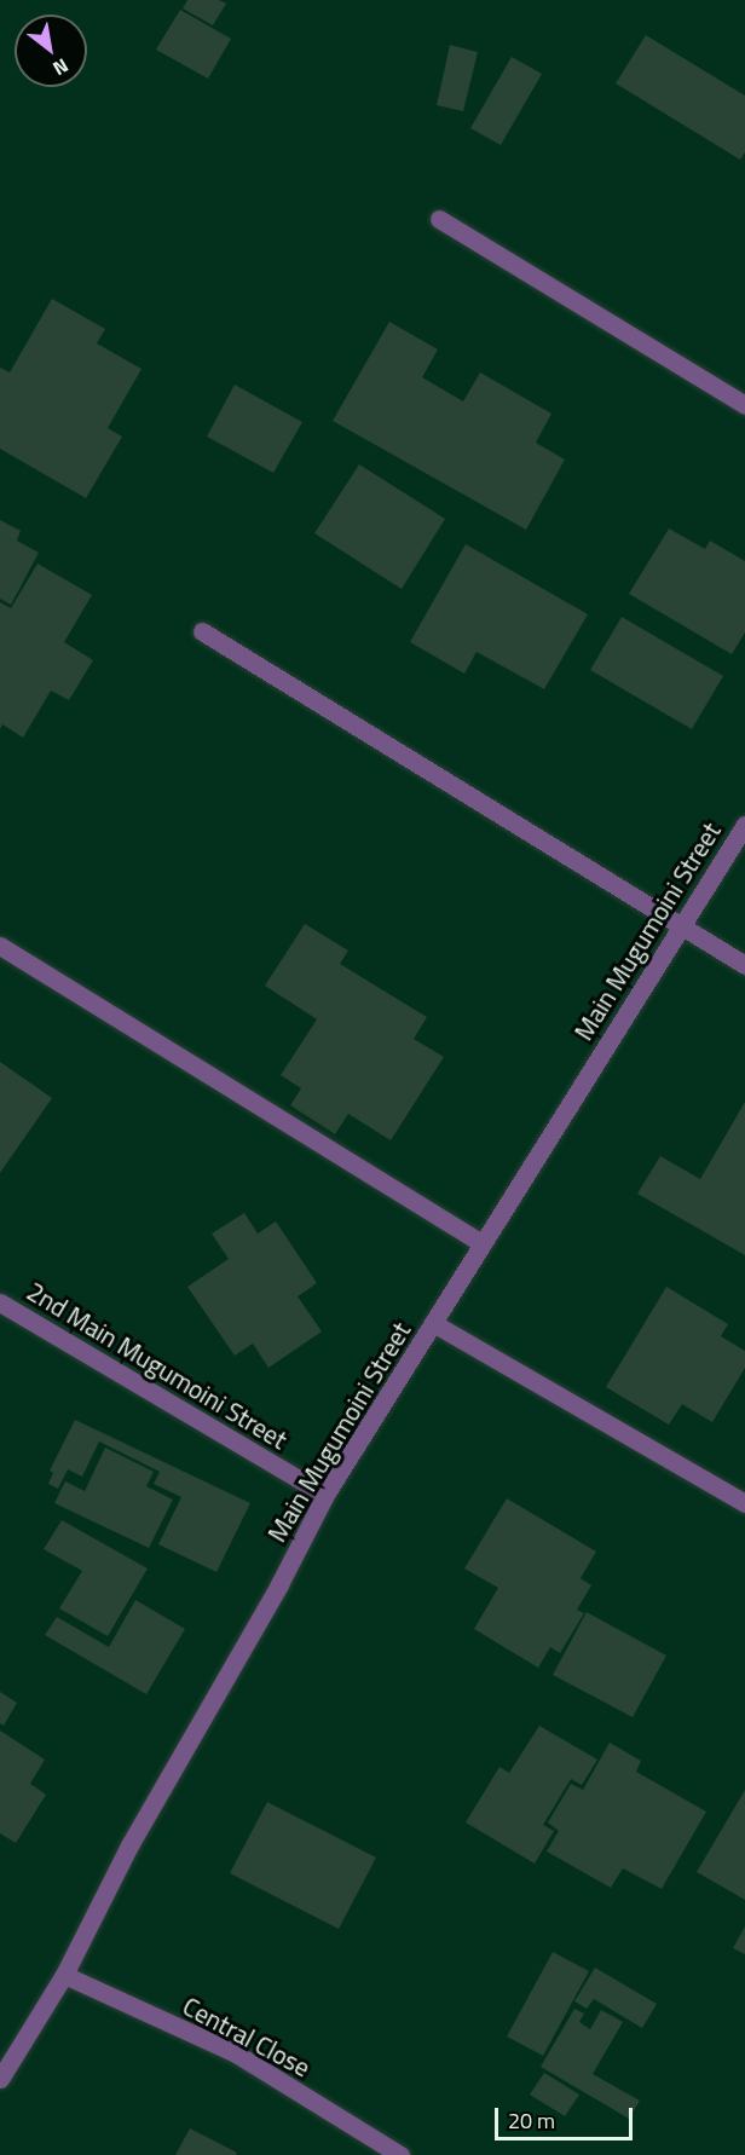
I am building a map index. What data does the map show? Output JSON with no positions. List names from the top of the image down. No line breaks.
{"streets":{"street":["Main Mugumoini Street","2nd Main Mugumoini Street","Central Close"]},"crossings":[["Main Mugumoini Street","2nd Main Mugumoini Street"],["Main Mugumoini Street","Central Close"]],"scale_bar":"20 m","north":"bottom right"}
